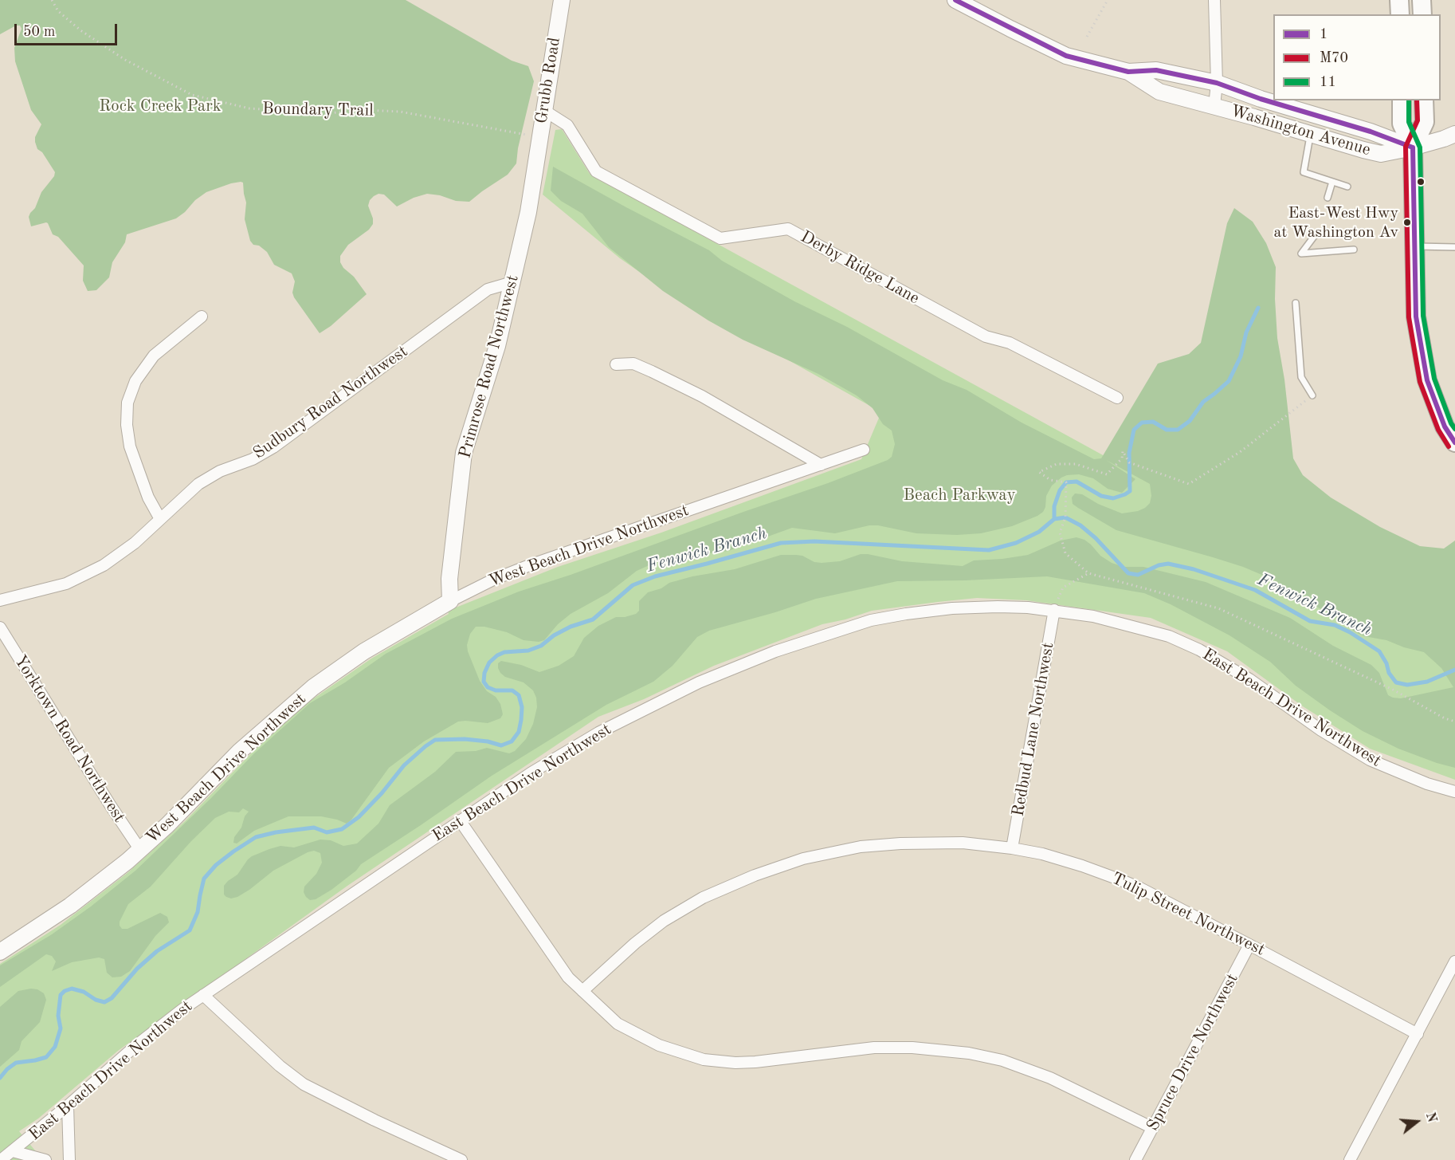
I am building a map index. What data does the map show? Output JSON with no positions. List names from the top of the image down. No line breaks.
{"streets":{"street":["Grubb Road","Washington Avenue","Derby Ridge Lane","Primrose Road Northwest","Sudbury Road Northwest","West Beach Drive Northwest","East Beach Drive Northwest","Redbud Lane Northwest","Yorktown Road Northwest","Tulip Street Northwest","Spruce Drive Northwest"],"path":["Boundary Trail"]},"crossings":[["Grubb Road","Derby Ridge Lane"],["Grubb Road","Primrose Road Northwest"],["Primrose Road Northwest","Sudbury Road Northwest"],["Primrose Road Northwest","West Beach Drive Northwest"],["West Beach Drive Northwest","Yorktown Road Northwest"],["East Beach Drive Northwest","Redbud Lane Northwest"],["Redbud Lane Northwest","Tulip Street Northwest"],["Tulip Street Northwest","Spruce Drive Northwest"]],"water":["Fenwick Branch"],"parks":["Rock Creek Park","Beach Parkway"],"places":["East-West Hwy at Washington Av"],"lines":["transit line 1","transit line M70","transit line 11"],"legend":["1","M70","11"],"scale_bar":"50 m","north":"right"}
